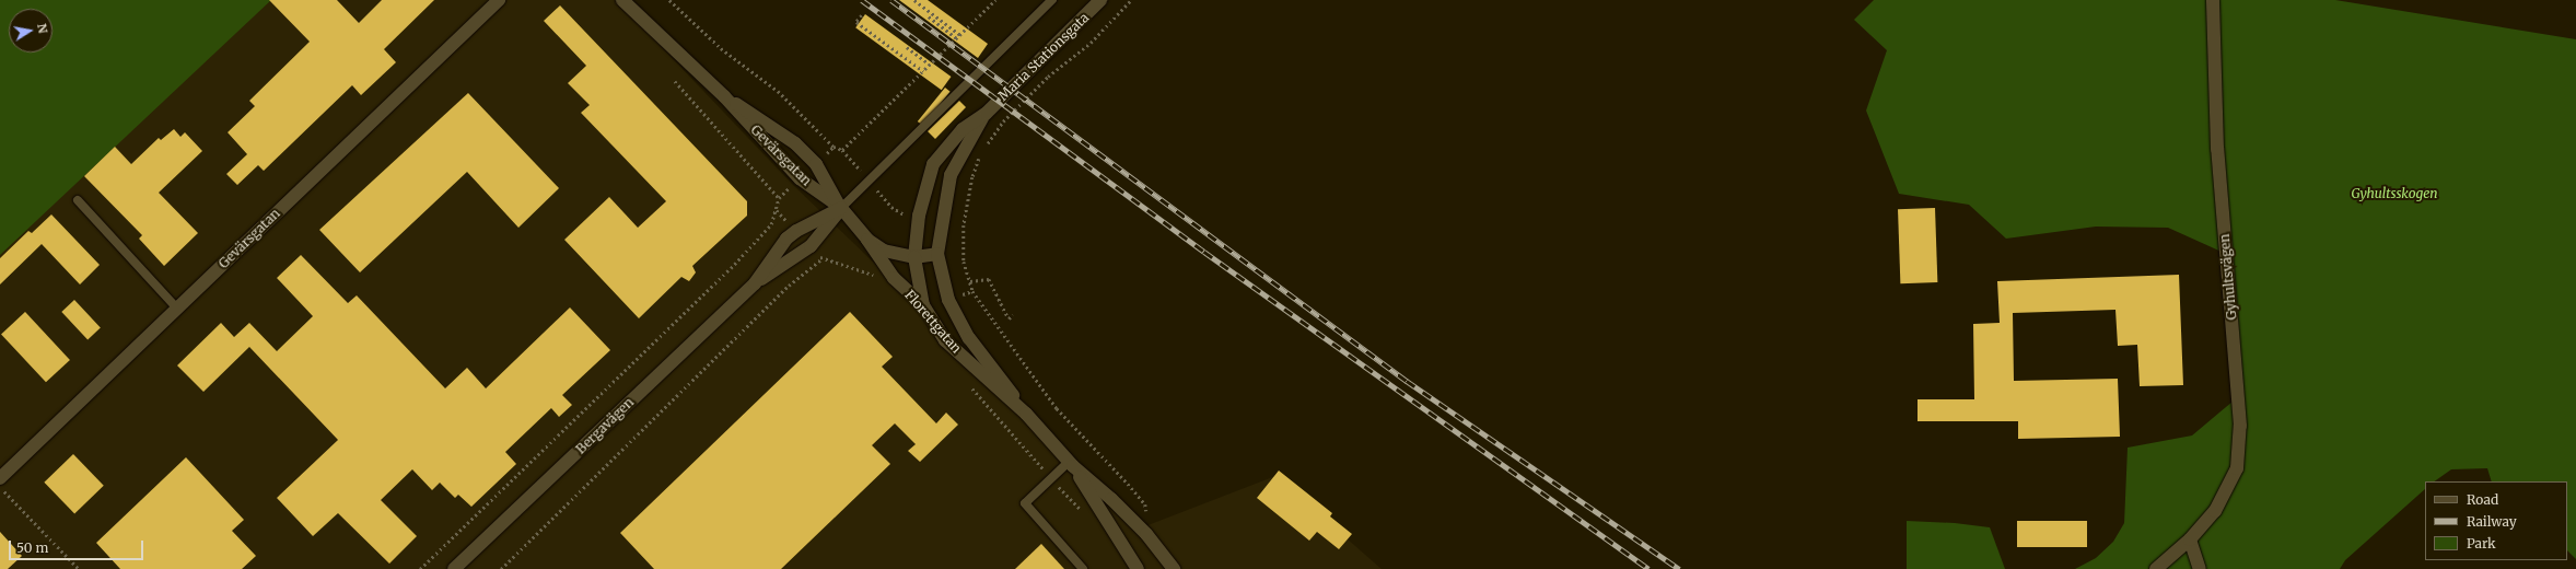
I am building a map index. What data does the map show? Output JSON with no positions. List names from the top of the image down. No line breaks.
{"streets":{"street":["Maria Stationsgata","Gevärsgatan","Gyhultsvägen","Florettgatan","Bergavägen"]},"crossings":[["Maria Stationsgata","Gevärsgatan"],["Maria Stationsgata","Florettgatan"],["Gevärsgatan","Florettgatan"],["Gevärsgatan","Bergavägen"]],"parks":["Gyhultsskogen"],"legend":["Road","Railway","Park"],"scale_bar":"50 m","north":"right"}
